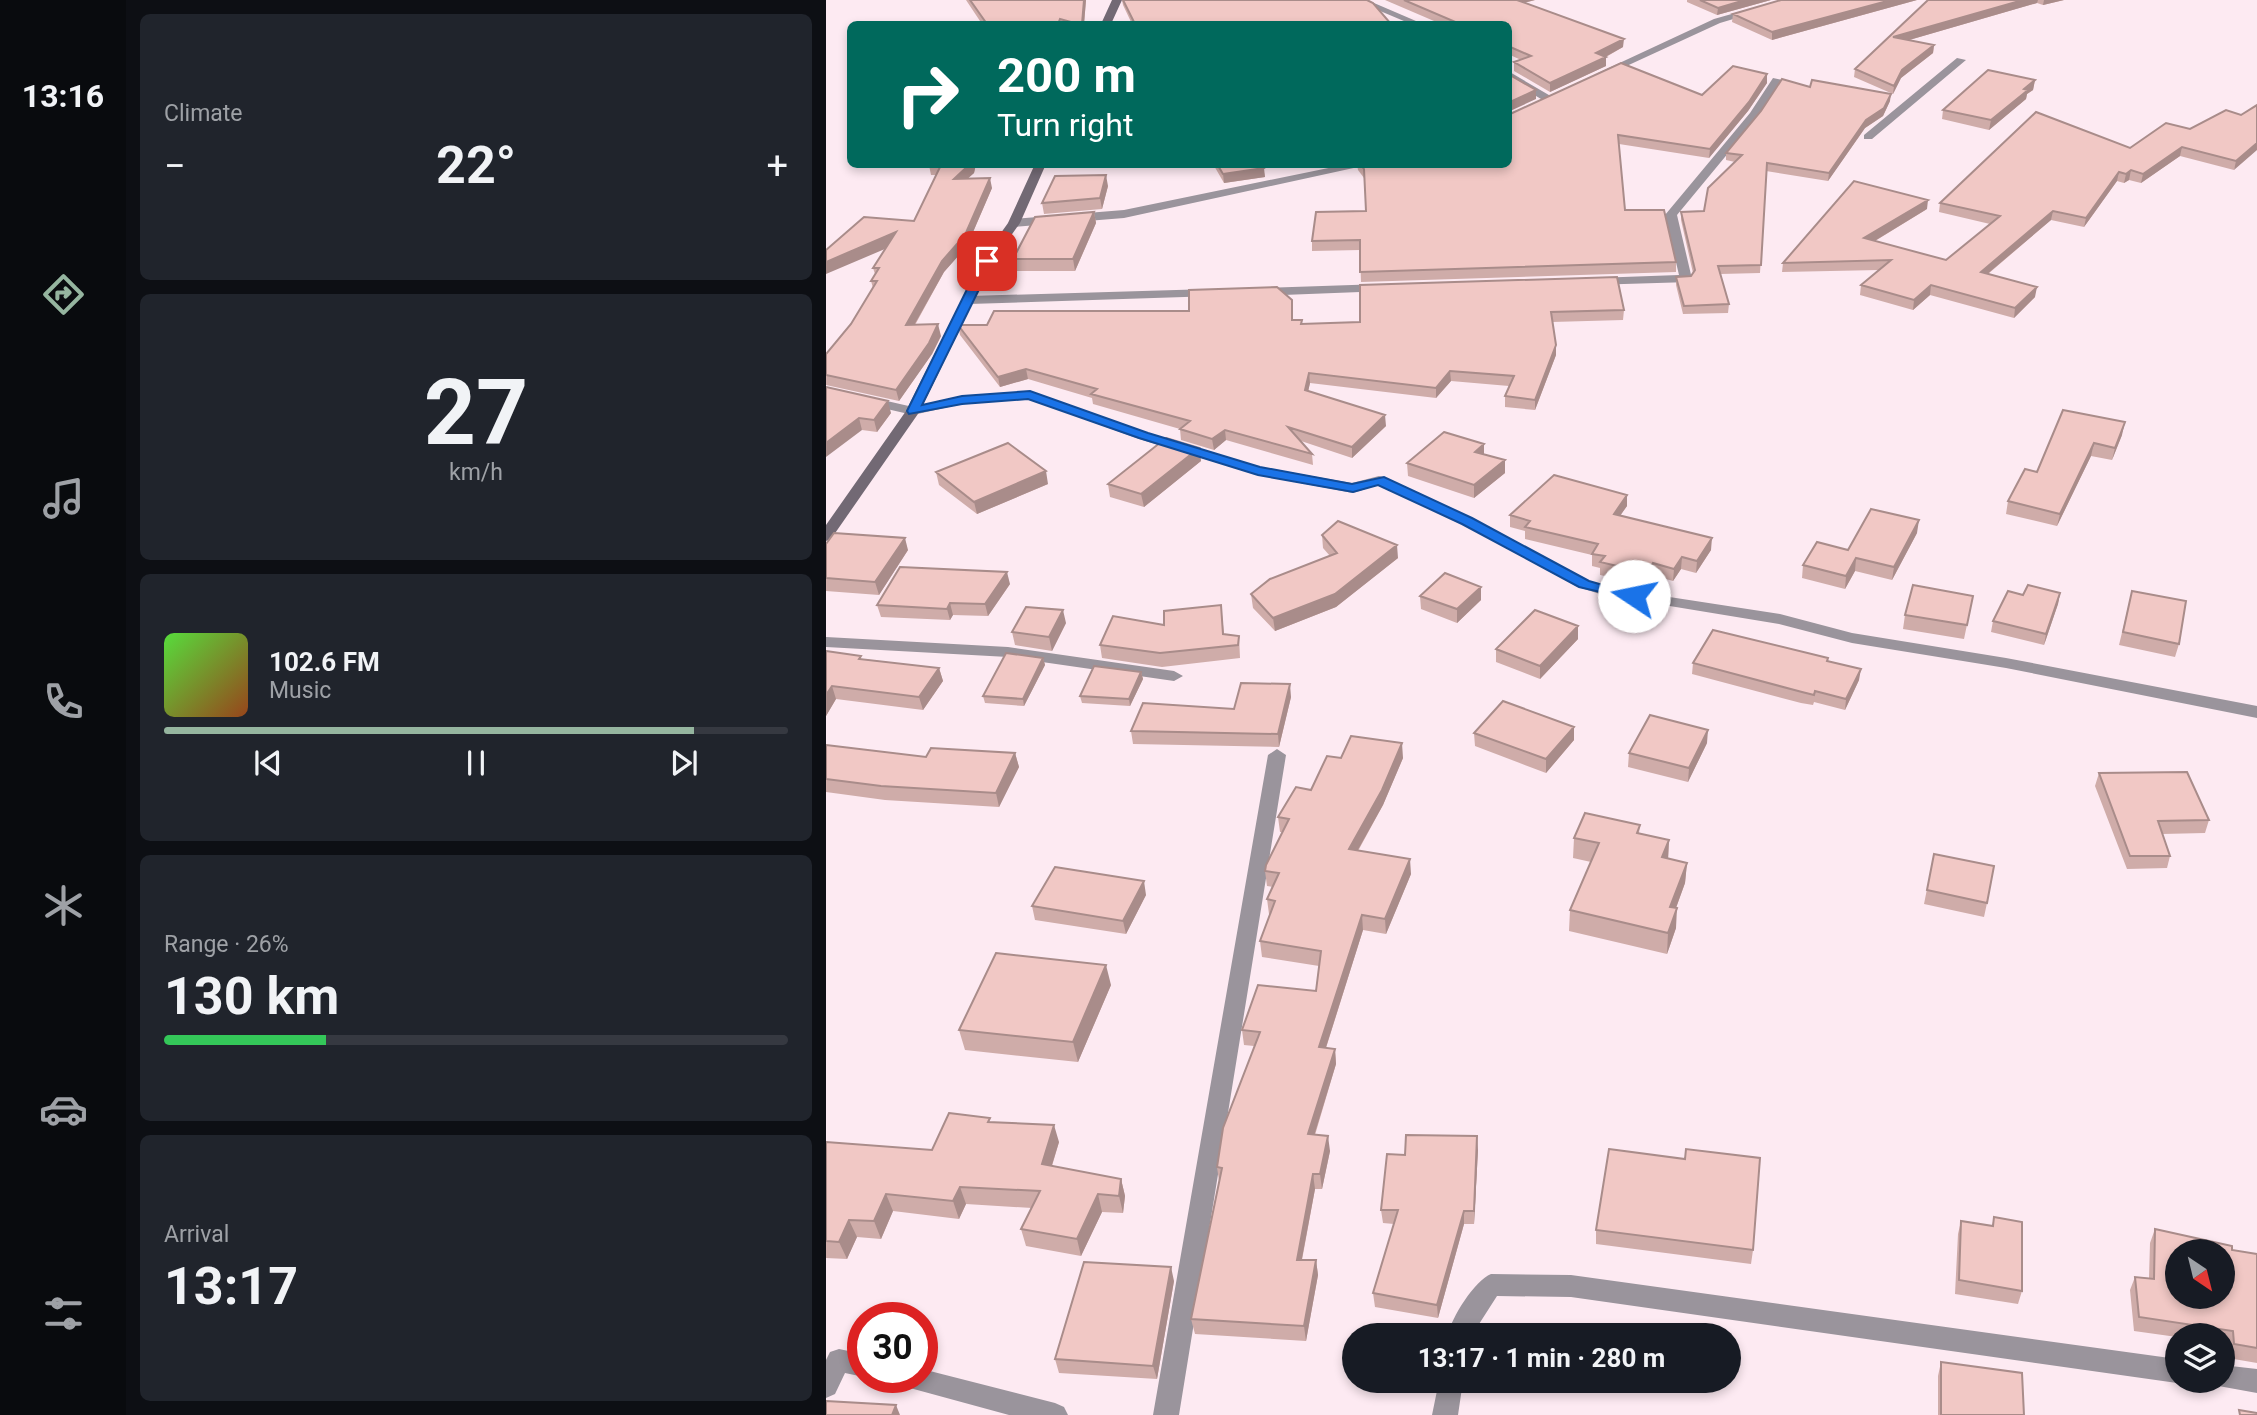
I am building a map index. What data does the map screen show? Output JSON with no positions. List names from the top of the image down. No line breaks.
{"north":"bottom right","page":{"tabs":"13:16","tile":["Climate",["27","km/h"],["Range · 26%","130 km"],["Arrival","13:17"]],"turn":["200 m","Turn right"],"heat":["−","22°","+"],"song":["102.6 FM","Music"],"limit":"30","trip":"13:17 · 1 min · 280 m"}}
